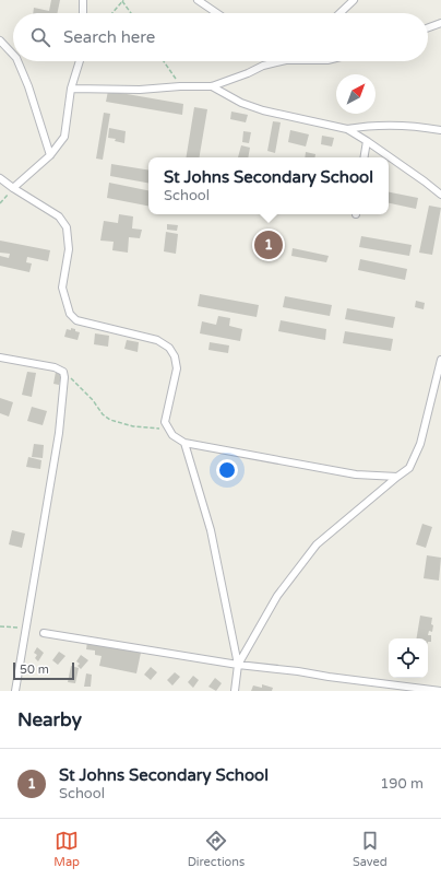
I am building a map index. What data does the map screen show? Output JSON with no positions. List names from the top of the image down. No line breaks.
{"scale_bar":"50 m","north":"top right","page":{"search":"Search here","popup":["St Johns Secondary School","School"],"pins":"1","scale":"50 m","heading":"Nearby","list":[{"mark":"1","name":"St Johns Secondary School","note":"School","value":"190 m"}],"nav":["Map","Directions","Saved"]}}
